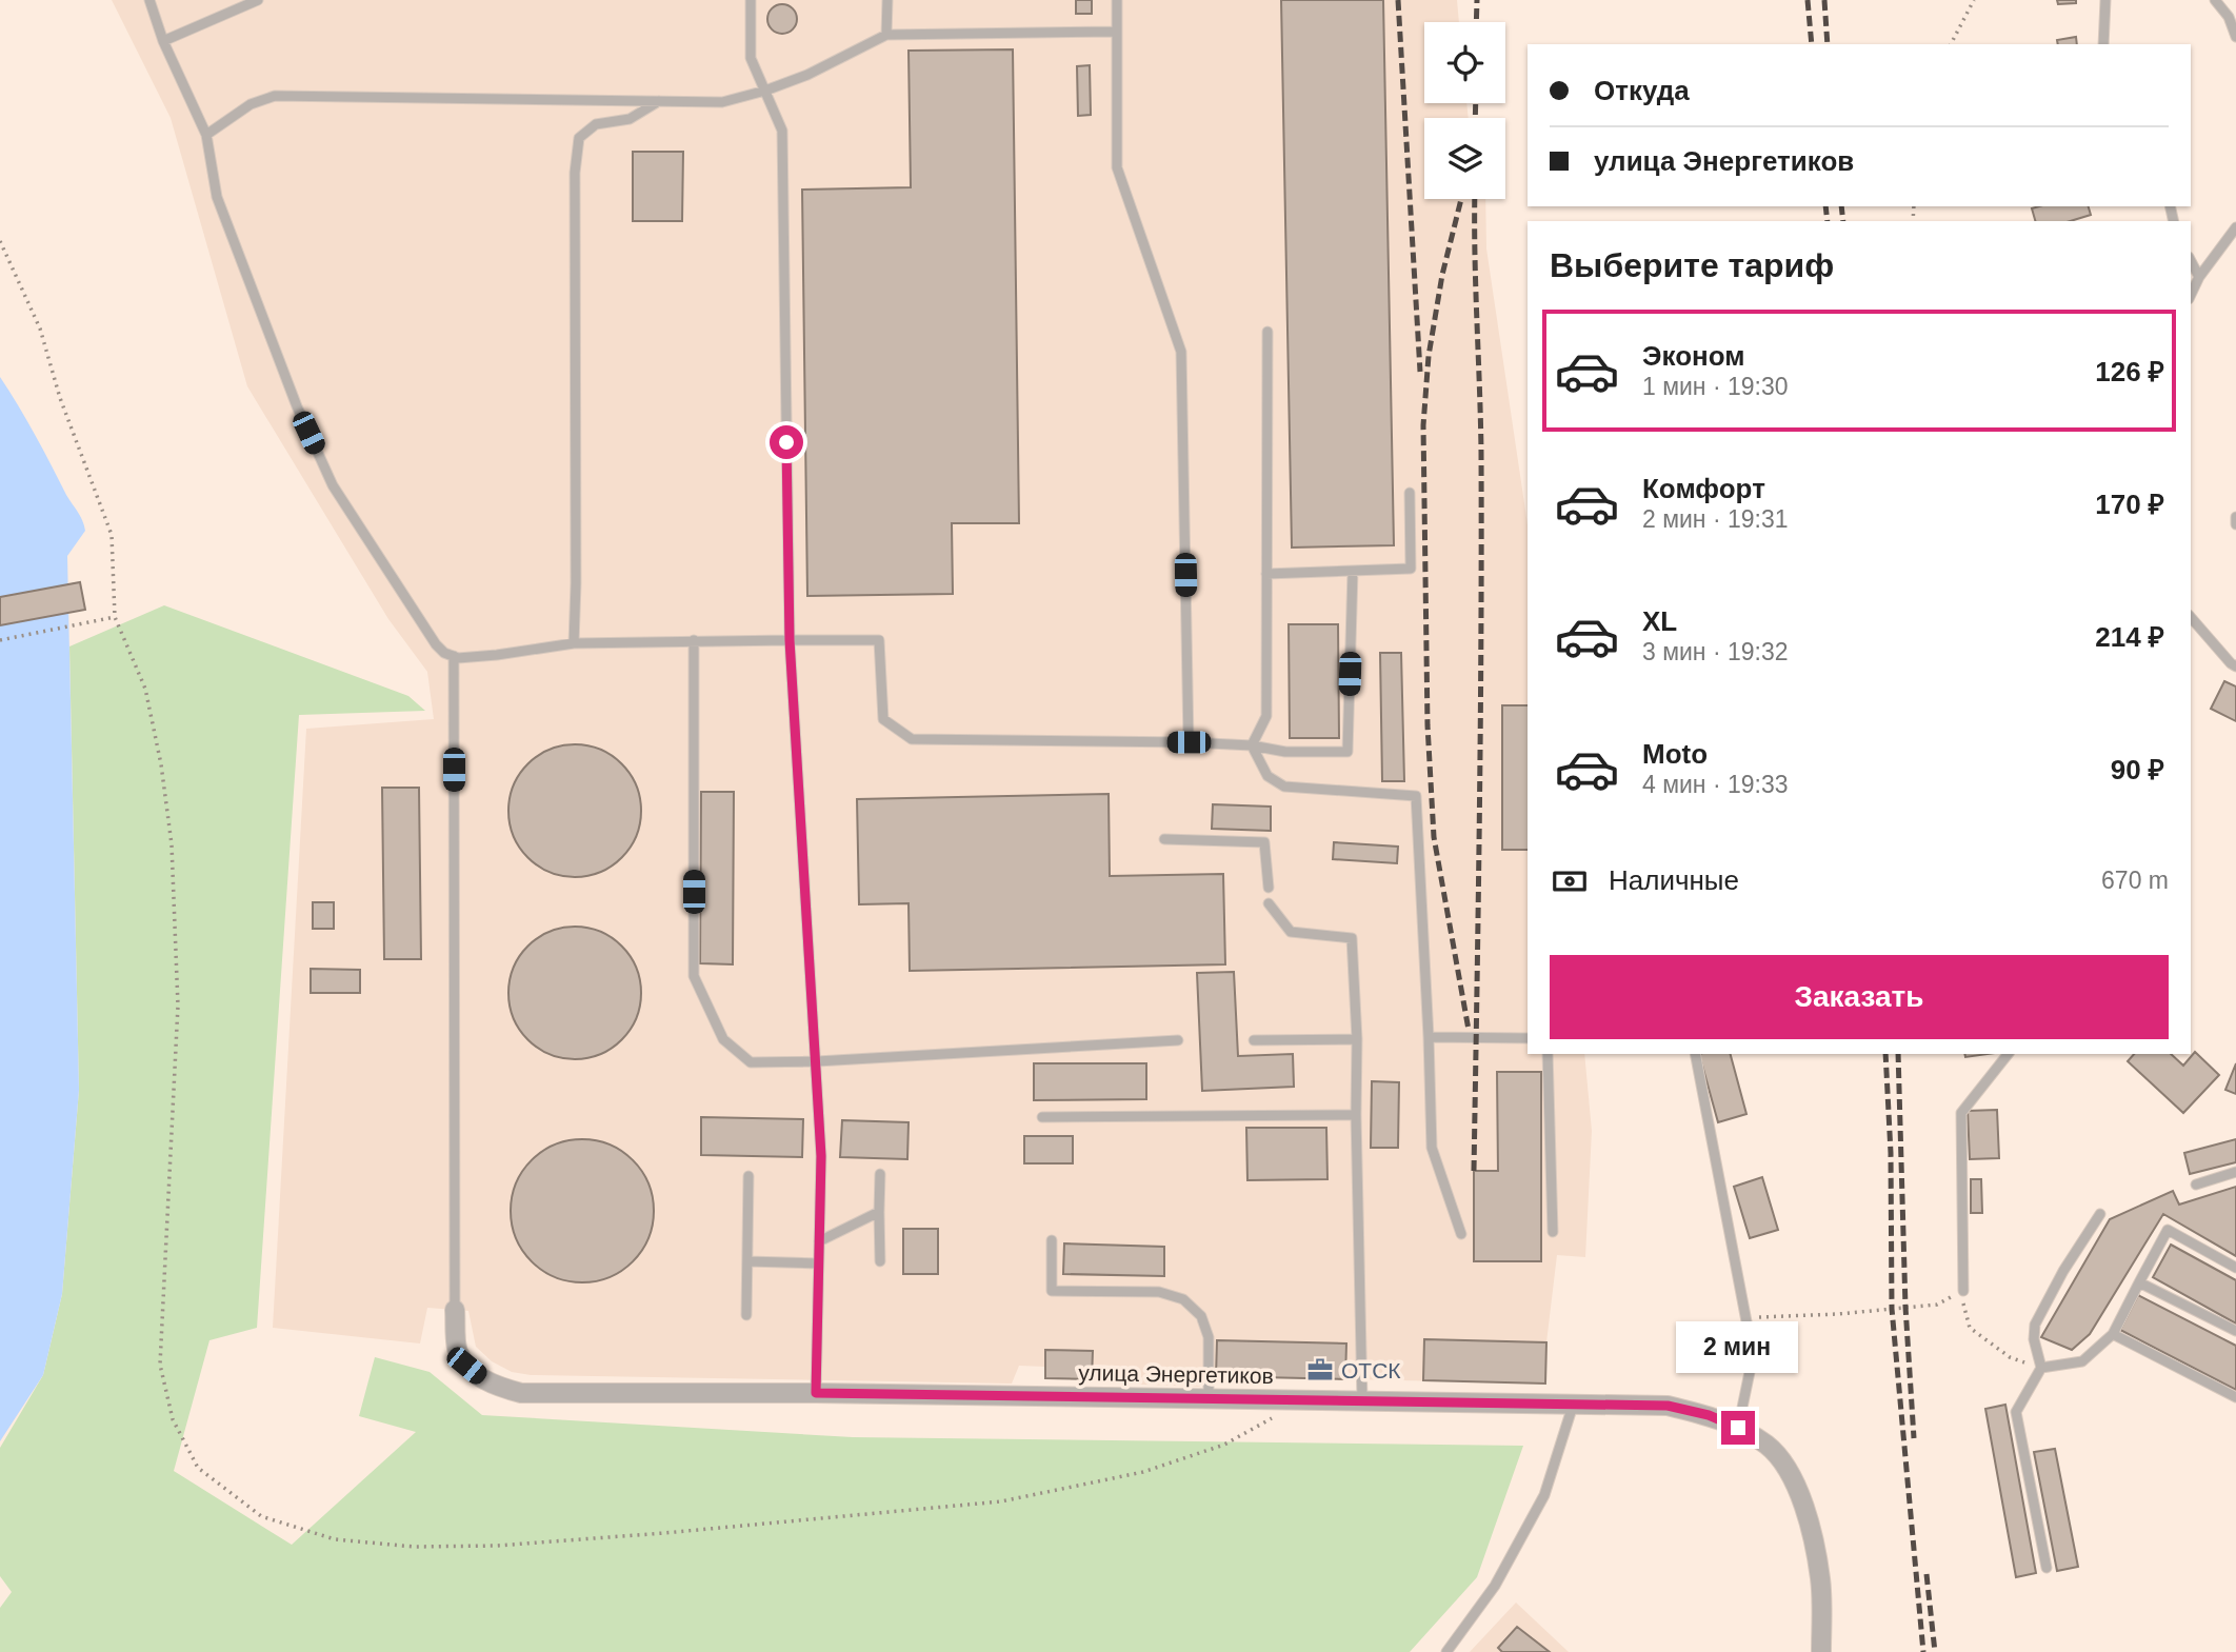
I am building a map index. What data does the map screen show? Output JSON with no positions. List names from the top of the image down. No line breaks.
{"streets":{"street":["улица Энергетиков"]},"places":{"office":["ОТСК"]},"page":{"banner":["Откуда","улица Энергетиков"],"heading":"Выберите тариф","list":[{"name":"Эконом","note":"1 мин · 19:30","value":"126 ₽"},{"name":"Комфорт","note":"2 мин · 19:31","value":"170 ₽"},{"name":"XL","note":"3 мин · 19:32","value":"214 ₽"},{"name":"Moto","note":"4 мин · 19:33","value":"90 ₽"}],"pay":["Наличные","670 m"],"buttons":"Заказать","bubble":"2 мин"}}
